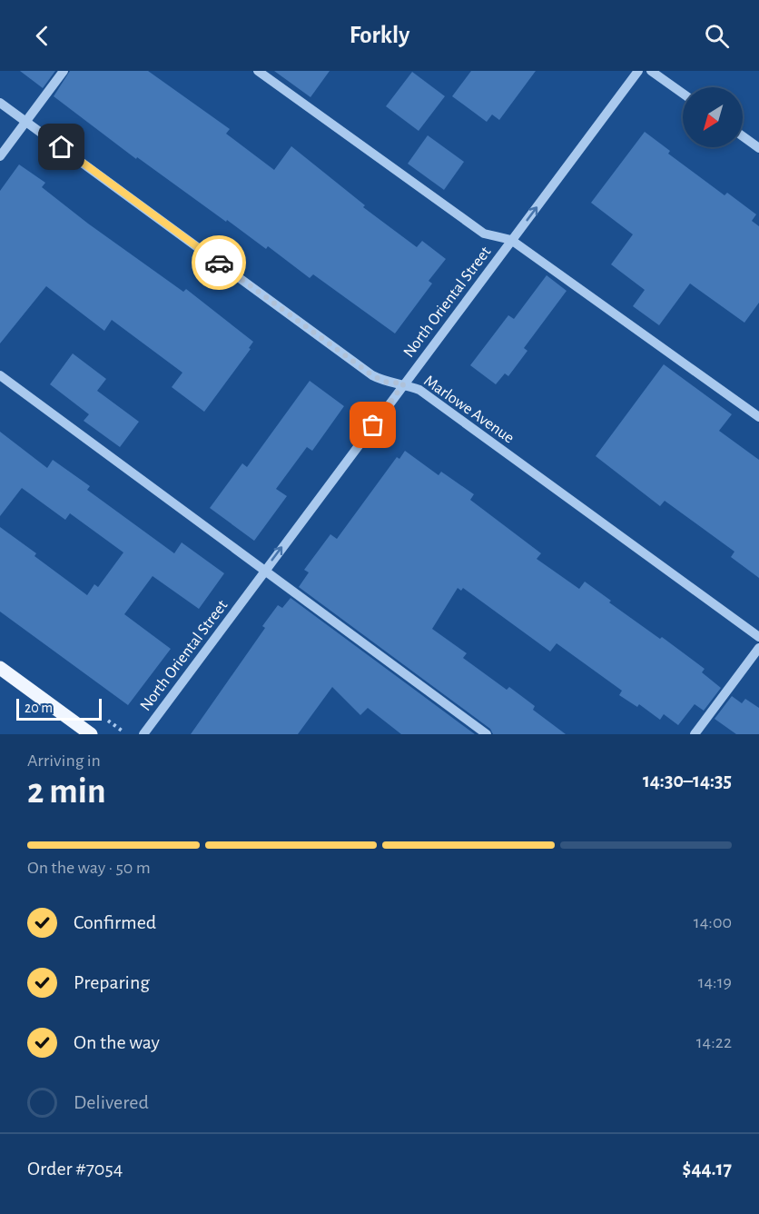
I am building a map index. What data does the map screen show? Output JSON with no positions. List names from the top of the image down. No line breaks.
{"streets":{"street":["North Oriental Street","Marlowe Avenue"]},"crossings":[["North Oriental Street","Marlowe Avenue"]],"one_way":["North Oriental Street"],"scale_bar":"20 m","north":"bottom left","page":{"header":"Forkly","scale":"20 m","heading":["2 min","Arriving in","14:30–14:35"],"panel":["Order #7054","$44.17"],"bar":"On the way · 50 m","list":[["Confirmed","14:00"],["Preparing","14:19"],["On the way","14:22"],"Delivered"]}}
